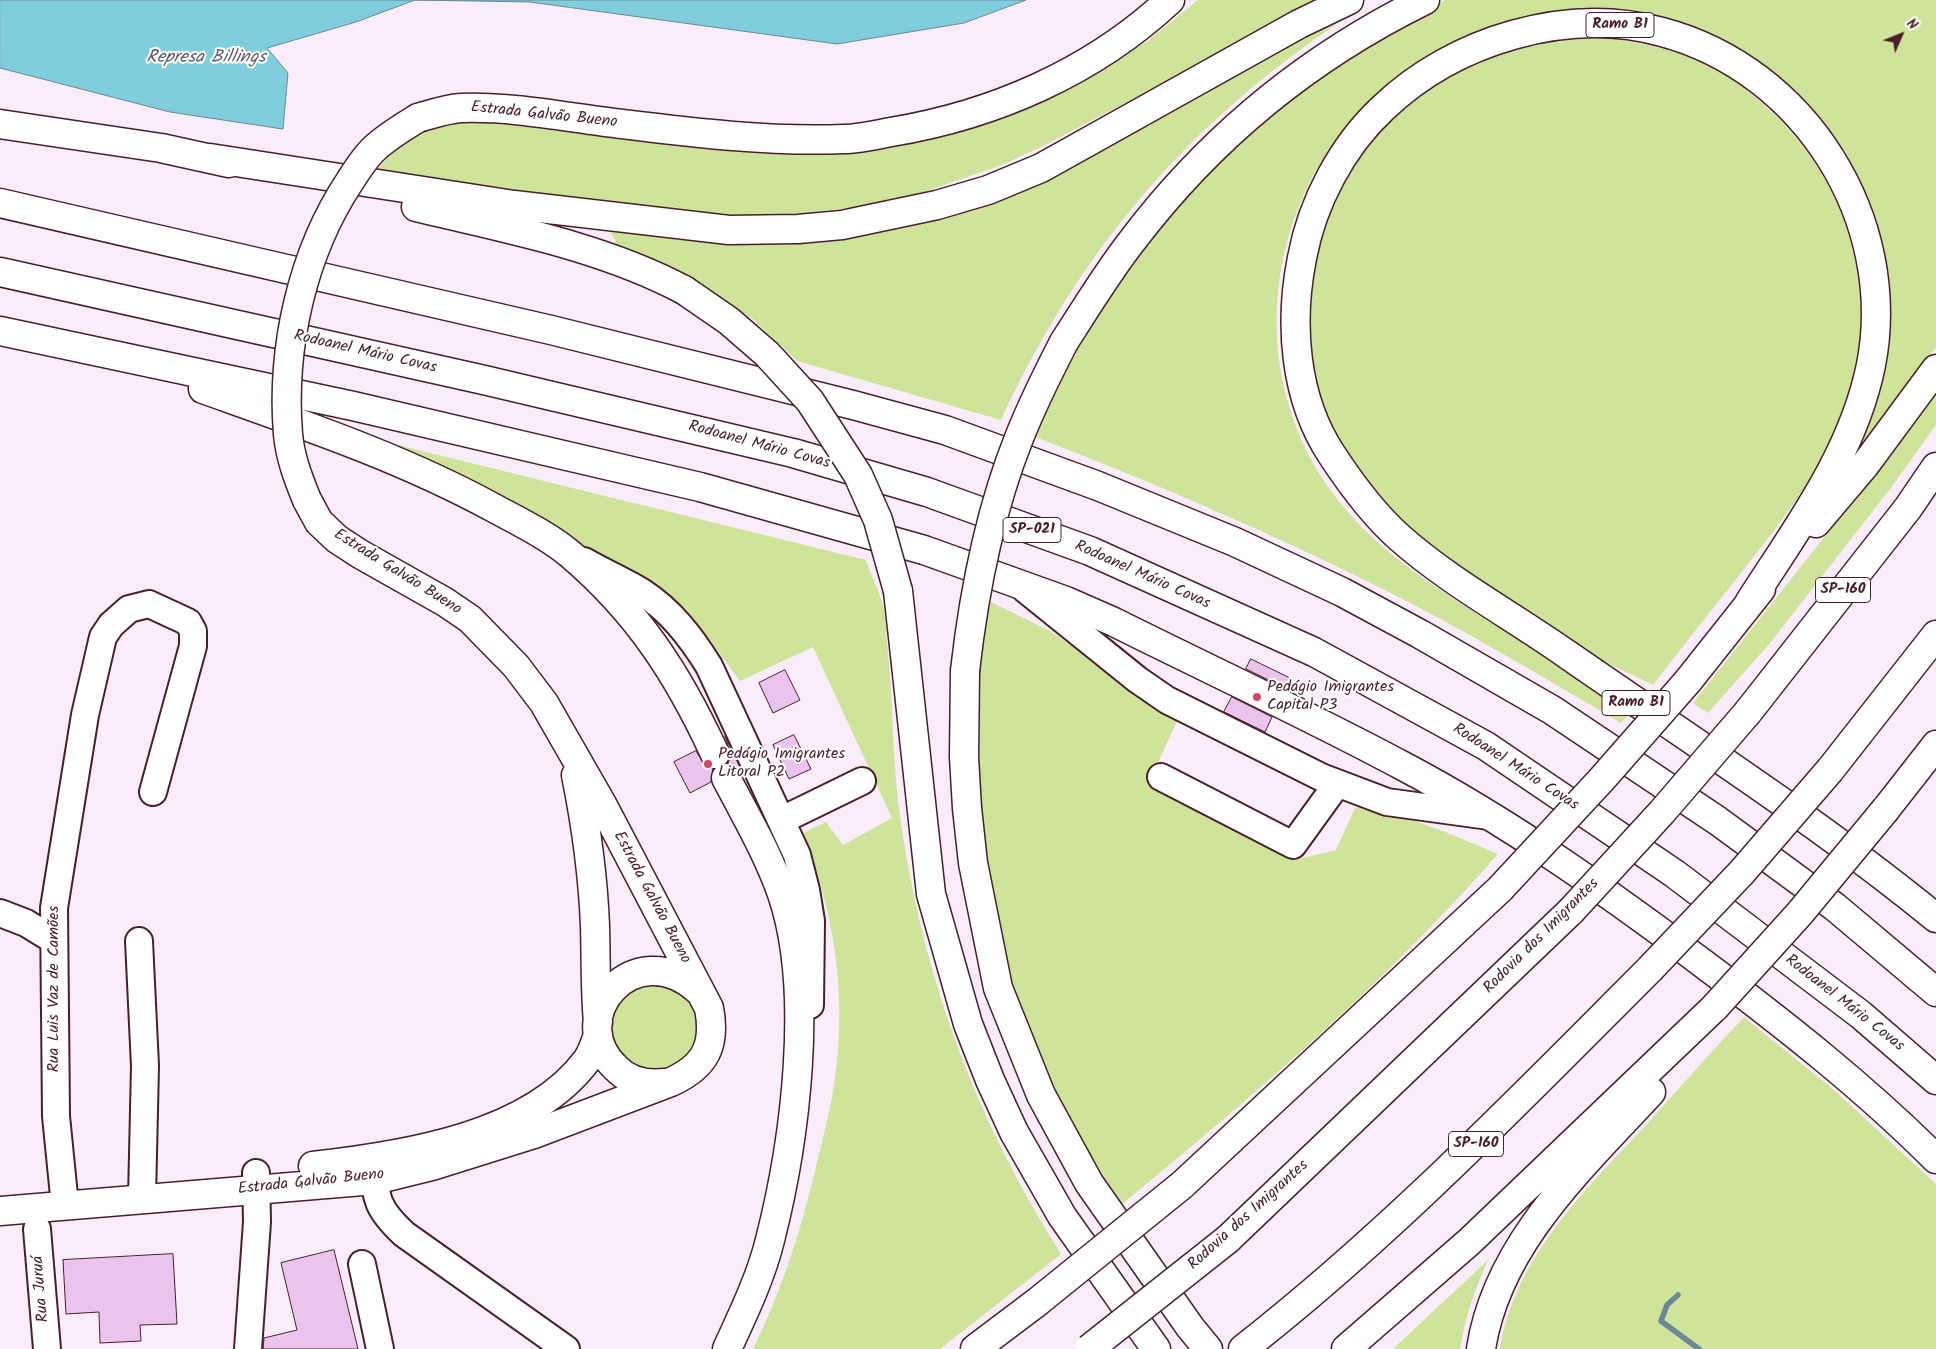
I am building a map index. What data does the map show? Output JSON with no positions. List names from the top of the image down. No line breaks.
{"streets":{"main road":["Ramo B1","Estrada Galvão Bueno","Rodoanel Mário Covas","SP-021","SP-160","Rodovia dos Imigrantes"],"street":["Rua Luis Vaz de Camões","Rua Juruá"]},"crossings":[["Estrada Galvão Bueno","Rua Luis Vaz de Camões"]],"water":["Represa Billings"],"places":["Pedágio Imigrantes Capital P3","Pedágio Imigrantes Litoral P2"],"north":"top right"}
